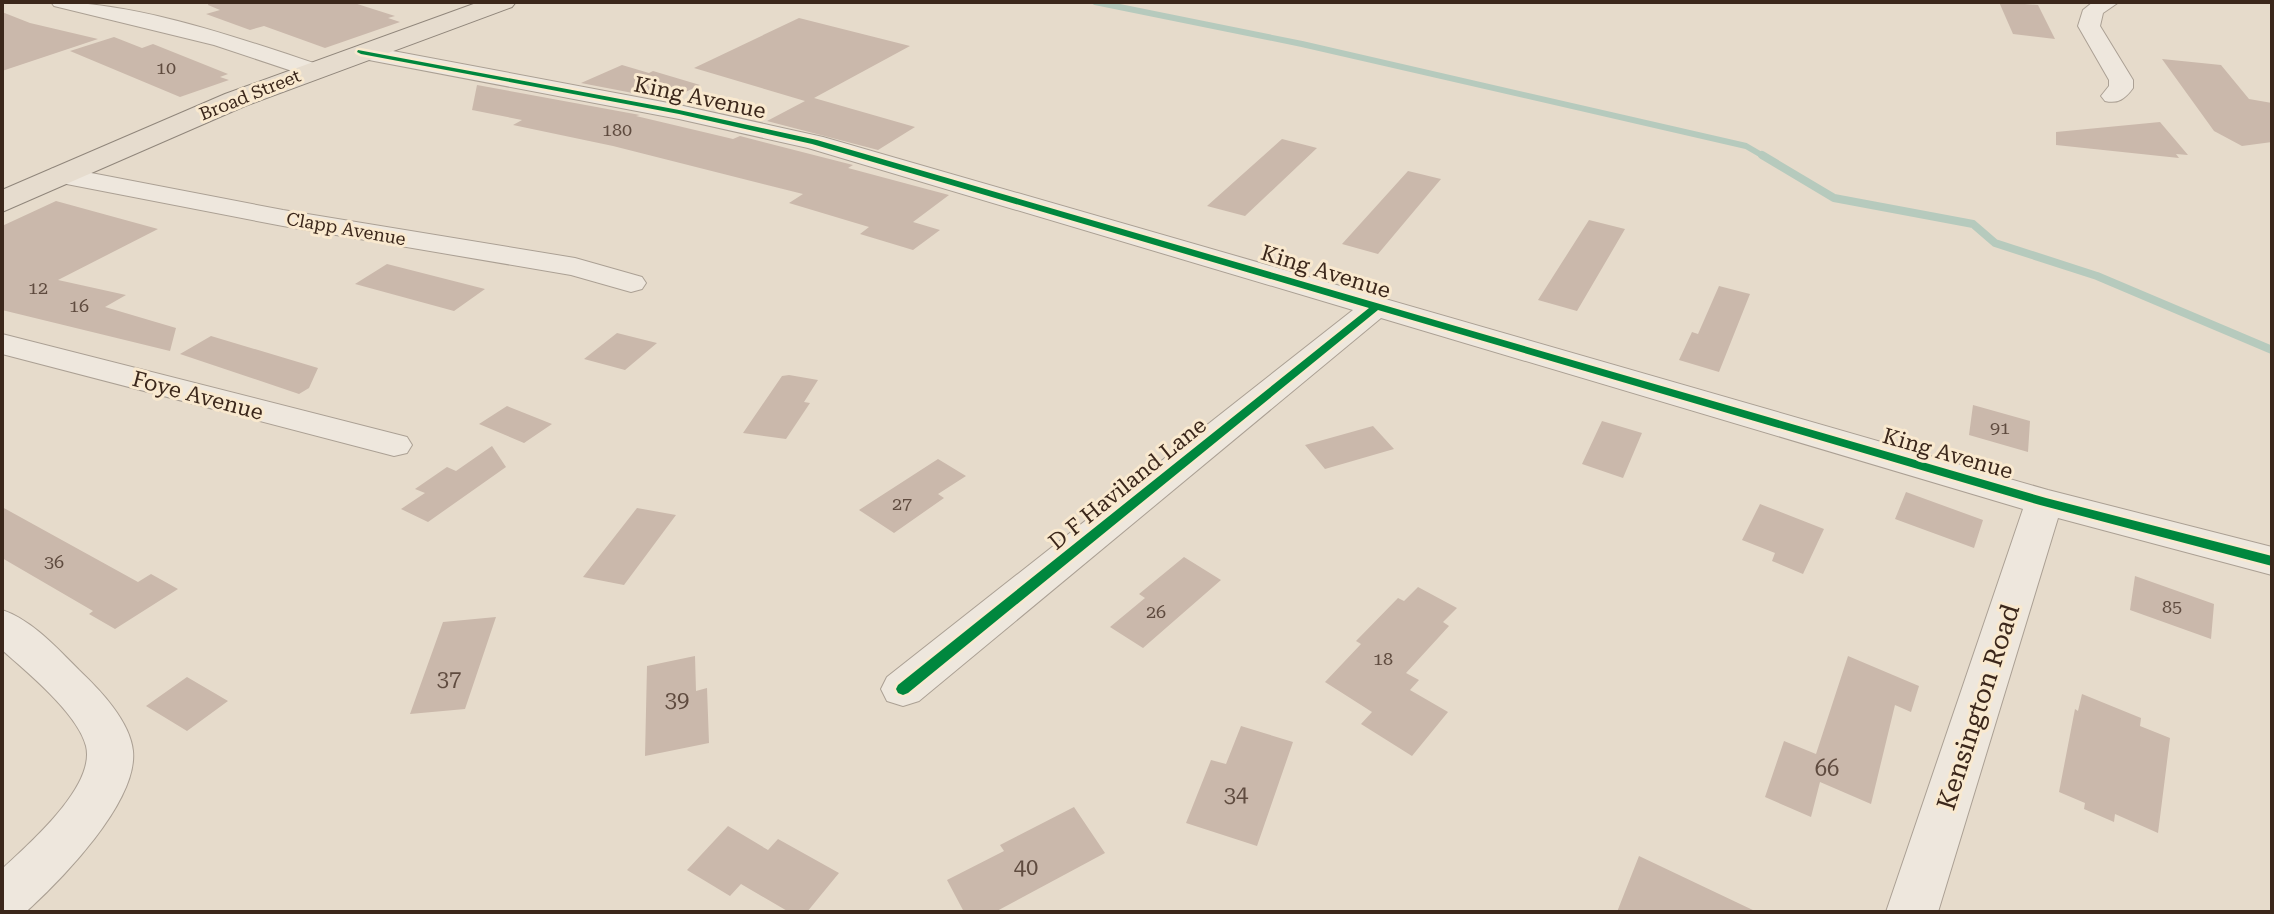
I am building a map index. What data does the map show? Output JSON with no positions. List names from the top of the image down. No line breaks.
{"streets":{"main road":["Broad Street"],"street":["King Avenue","Clapp Avenue","Foye Avenue","D F Haviland Lane","Kensington Road"]},"crossings":[["Broad Street","King Avenue"],["Broad Street","Clapp Avenue"],["King Avenue","D F Haviland Lane"],["King Avenue","Kensington Road"]],"house_numbers":["10","180","12","16","91","27","36","85","26","18","37","39","66","34","40"]}
